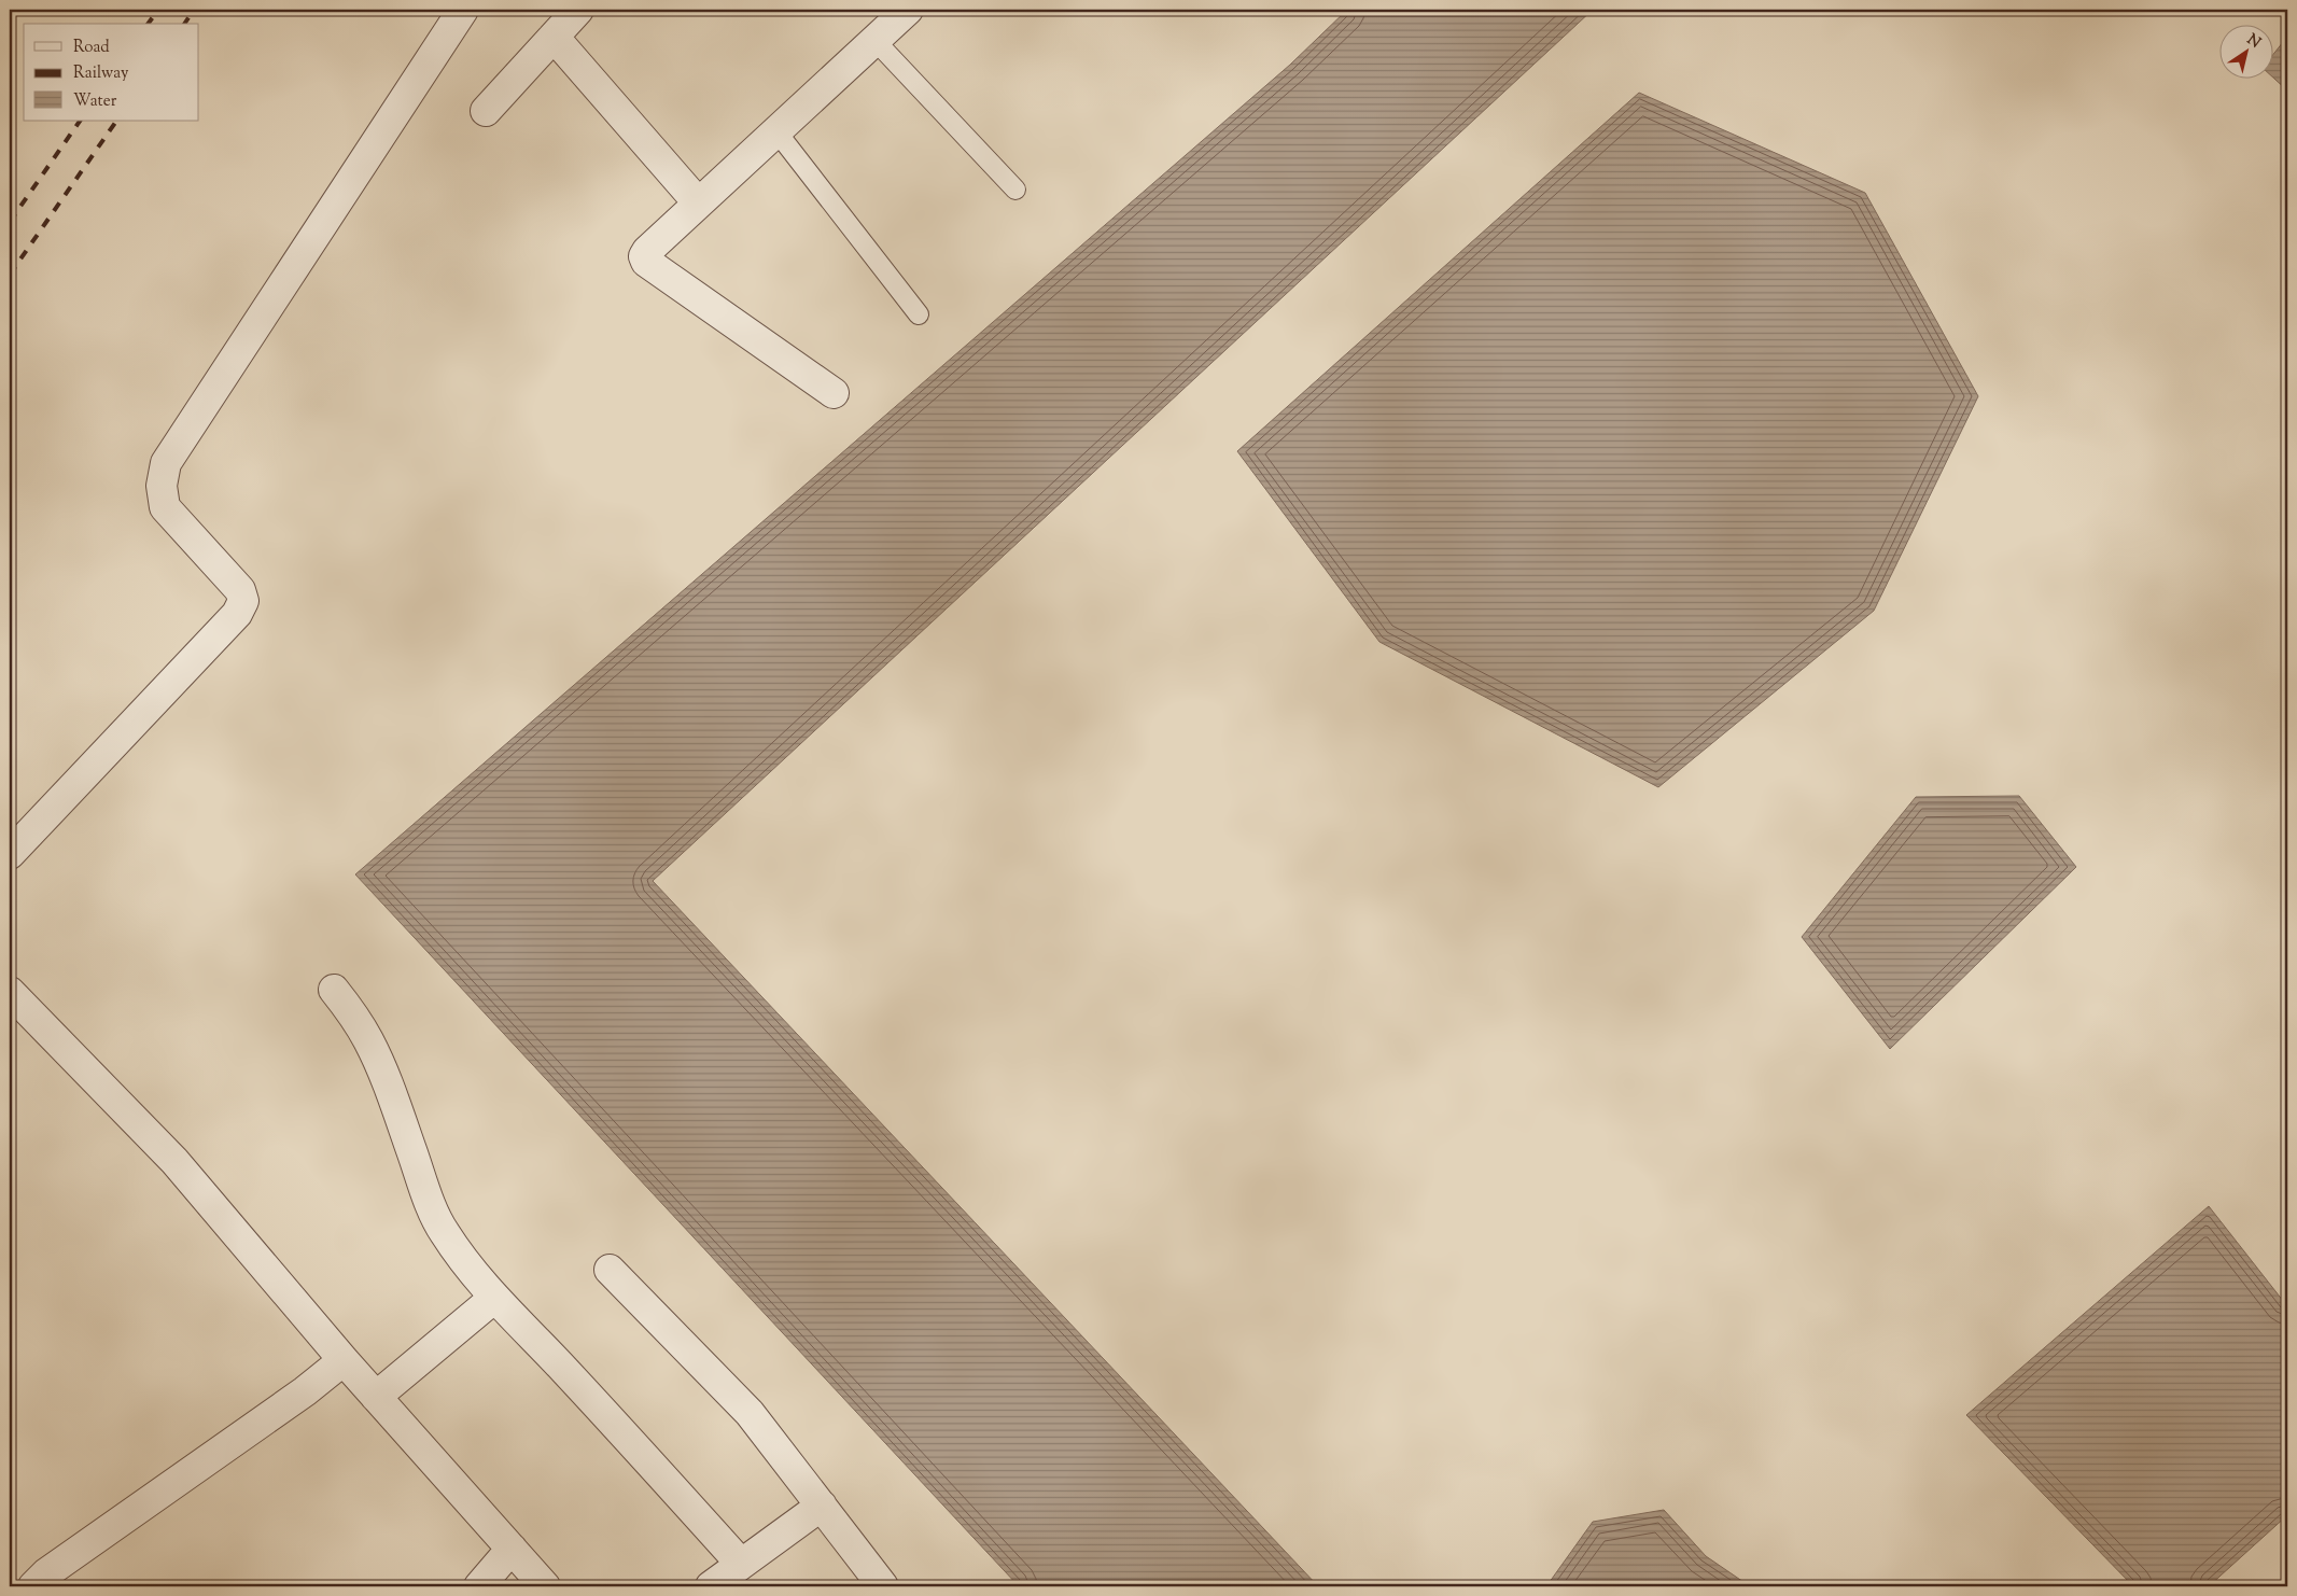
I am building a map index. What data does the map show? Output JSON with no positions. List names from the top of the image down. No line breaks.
{"legend":["Road","Railway","Water"],"north":"top right"}
